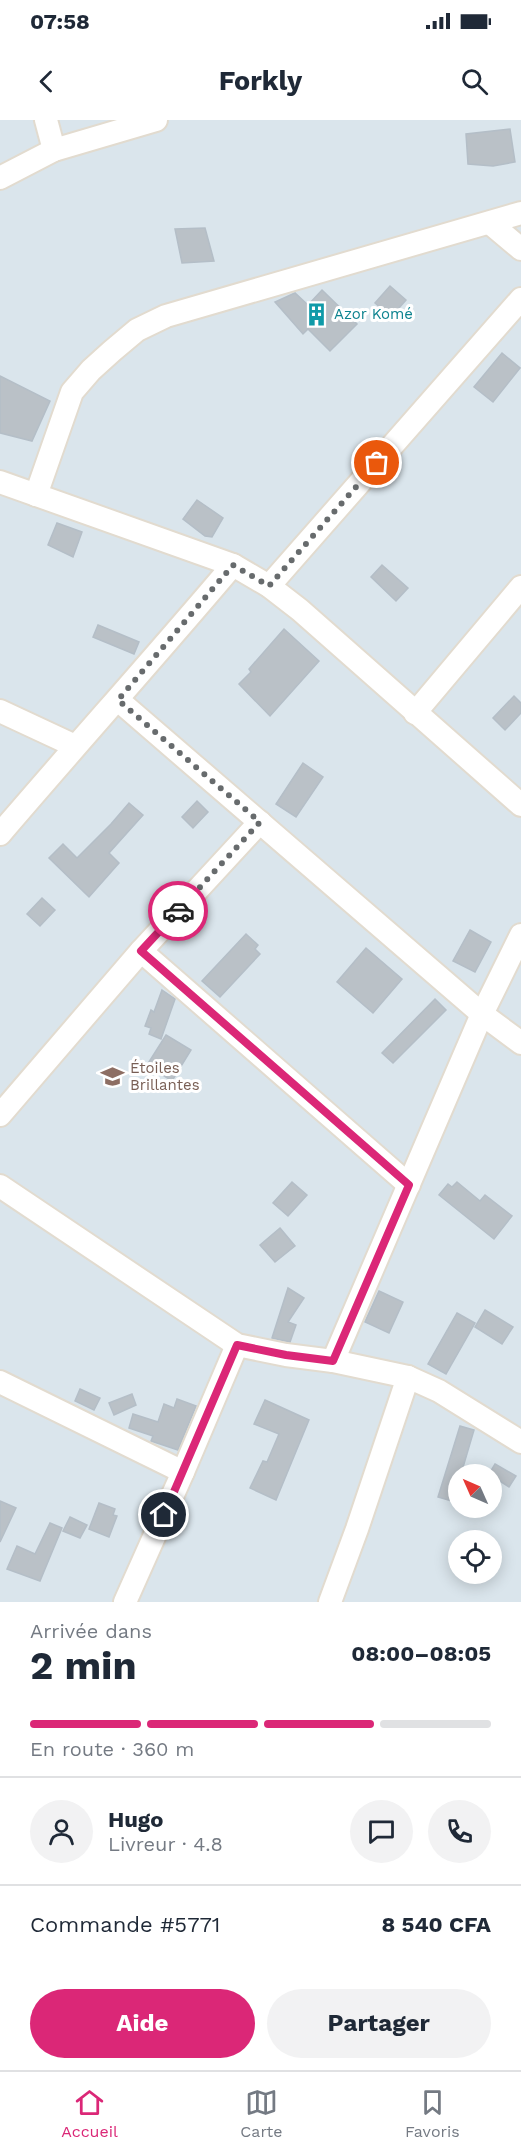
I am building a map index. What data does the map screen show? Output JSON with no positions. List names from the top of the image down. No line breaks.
{"places":{"building":["Azor Komé"],"school or university":["Étoiles Brillantes"]},"north":"top left","page":{"status":"07:58","header":"Forkly","heading":["2 min","Arrivée dans","08:00–08:05"],"panel":["Hugo","Livreur · 4.8","Commande #5771","8 540 CFA"],"bar":"En route · 360 m","buttons":["Aide","Partager"],"tabs":["Accueil","Carte","Favoris"]}}
